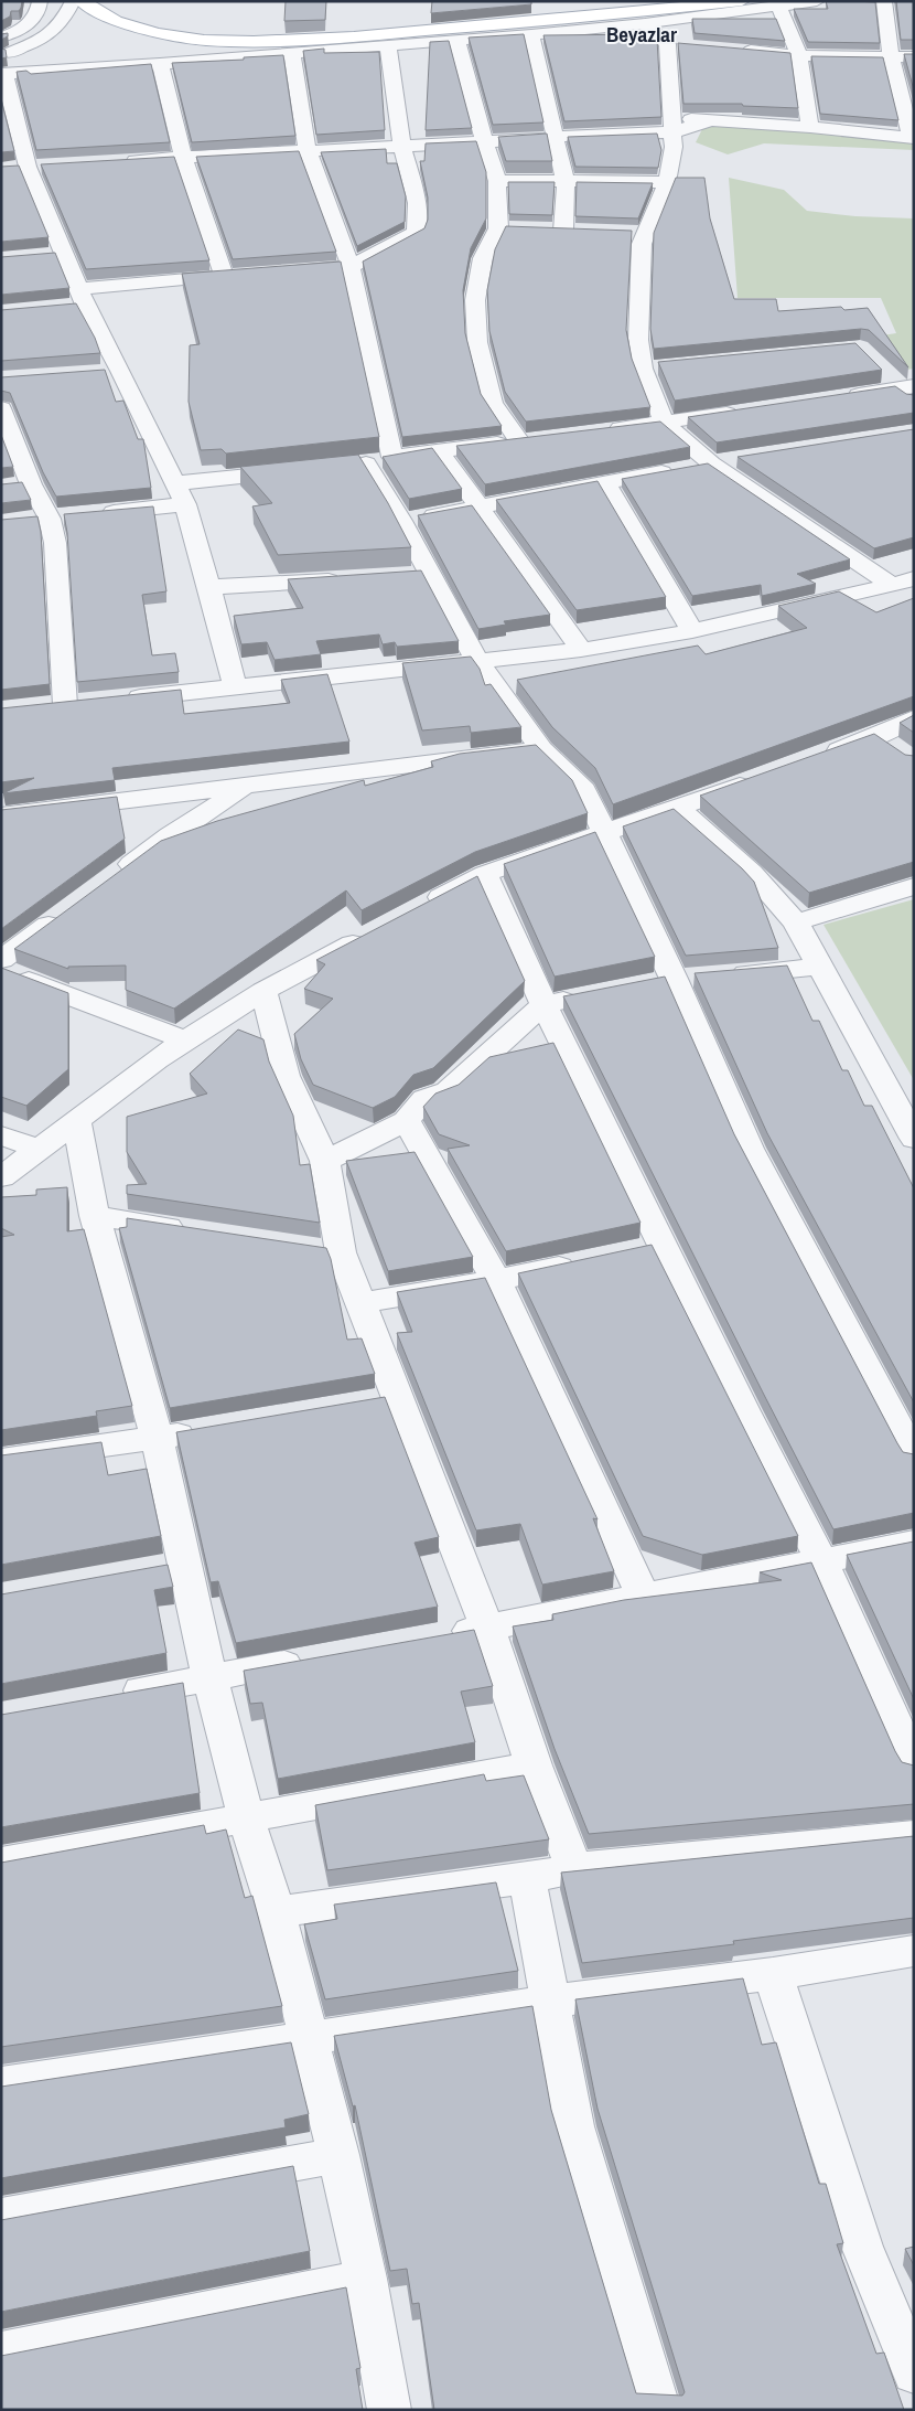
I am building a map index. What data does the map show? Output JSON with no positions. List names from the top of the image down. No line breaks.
{"districts":["Beyazlar"]}
